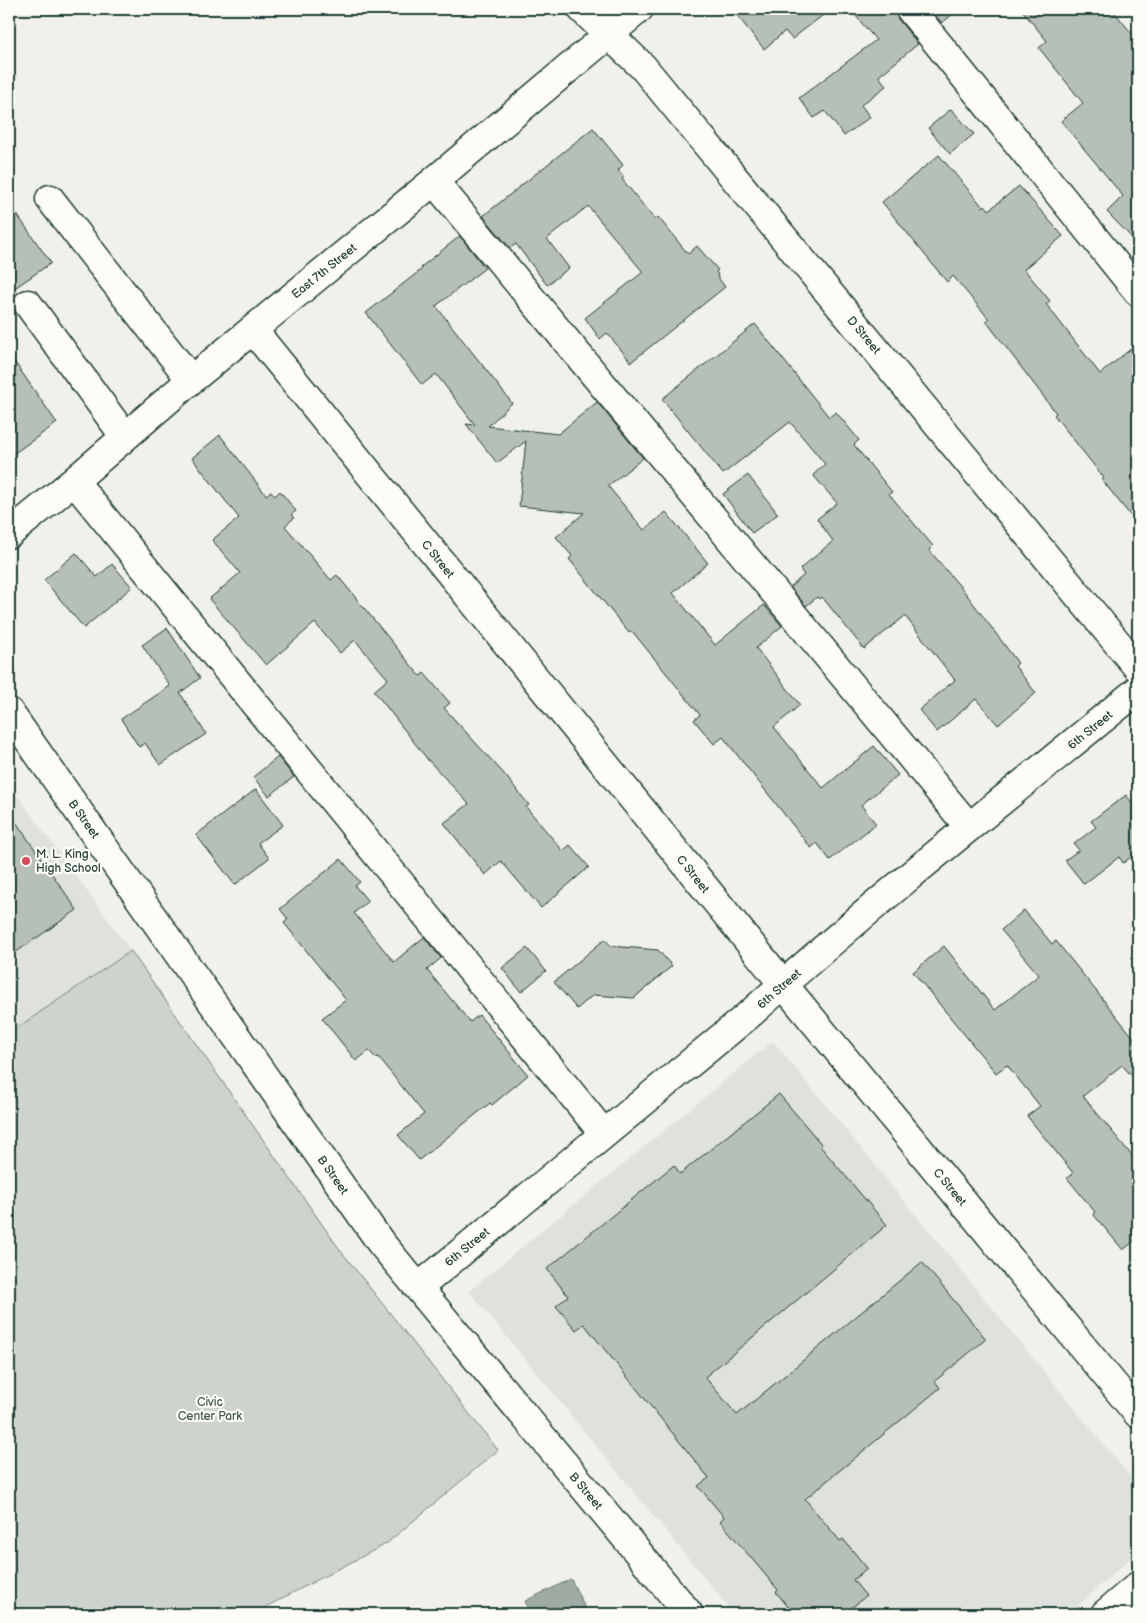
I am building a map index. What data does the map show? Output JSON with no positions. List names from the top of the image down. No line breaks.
{"streets":{"street":["East 7th Street","D Street","C Street","6th Street","B Street"]},"crossings":[["East 7th Street","D Street"],["East 7th Street","C Street"],["C Street","6th Street"],["6th Street","B Street"]],"parks":["Civic Center Park"],"places":["M. L. King High School"]}
